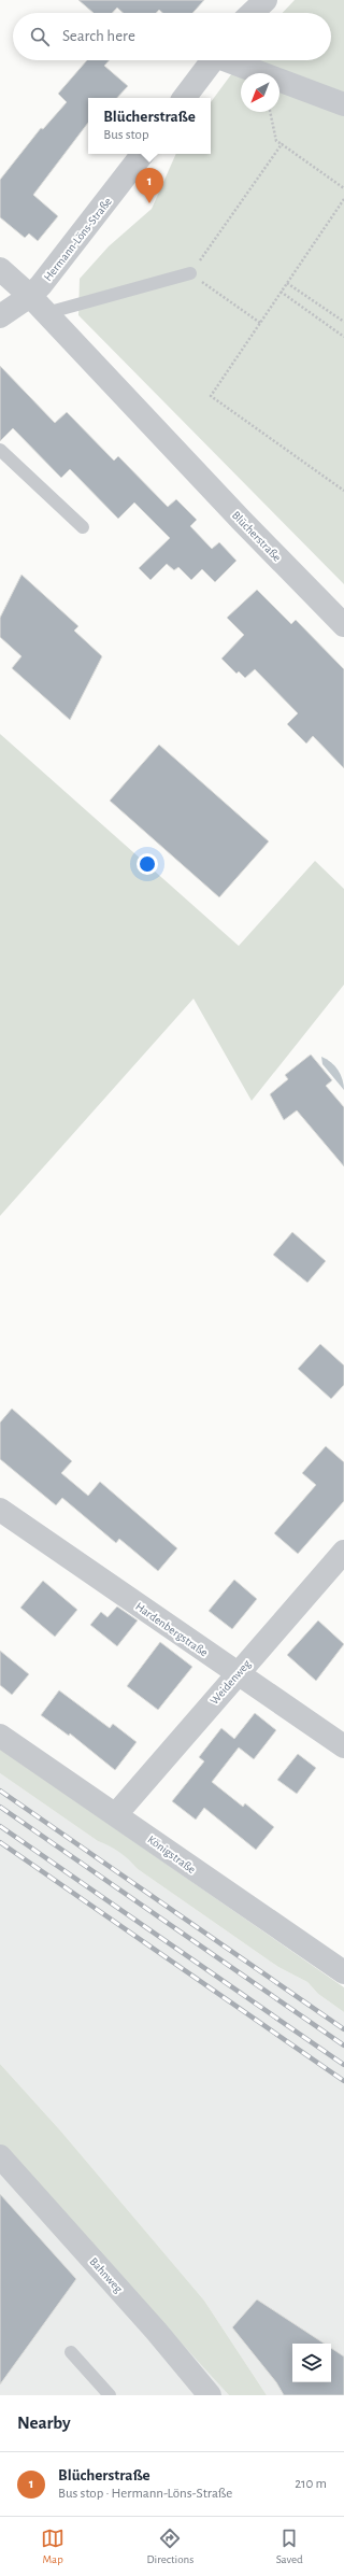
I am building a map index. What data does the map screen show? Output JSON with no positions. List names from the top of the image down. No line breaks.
{"streets":{"street":["Hermann-Löns-Straße","Blücherstraße","Hardenbergstraße","Weidenweg","Königstraße","Bahnweg"]},"crossings":[["Hermann-Löns-Straße","Blücherstraße"],["Hardenbergstraße","Weidenweg"],["Weidenweg","Königstraße"]],"north":"bottom left","page":{"search":"Search here","popup":["Blücherstraße","Bus stop"],"pins":"1","heading":"Nearby","list":[{"mark":"1","name":"Blücherstraße","note":"Bus stop · Hermann-Löns-Straße","value":"210 m"}],"nav":["Map","Directions","Saved"]}}
